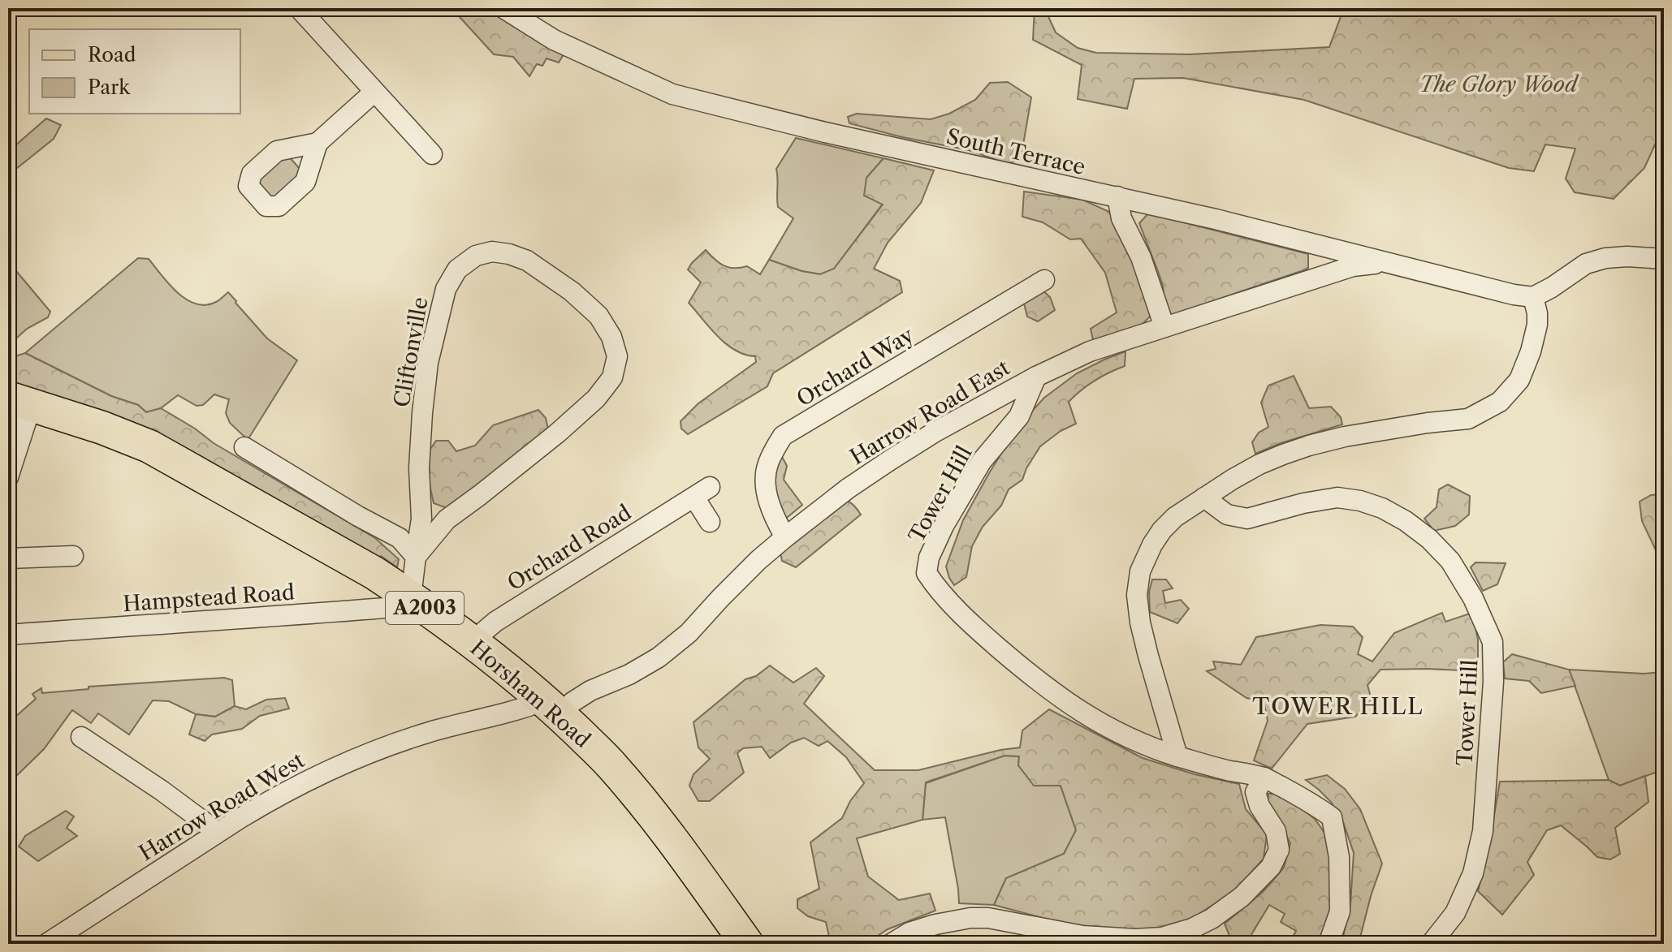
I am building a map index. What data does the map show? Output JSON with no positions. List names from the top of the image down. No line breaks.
{"streets":{"main road":["A2003","Horsham Road"],"street":["South Terrace","Cliftonville","Orchard Way","Harrow Road East","Tower Hill","Orchard Road","Hampstead Road","Harrow Road West"]},"crossings":[["South Terrace","Harrow Road East"],["Cliftonville","Hampstead Road"],["Cliftonville","Horsham Road"],["Orchard Way","Harrow Road East"],["Harrow Road East","Tower Hill"],["Harrow Road East","Horsham Road"],["Harrow Road East","Harrow Road West"],["Orchard Road","Horsham Road"],["Hampstead Road","Horsham Road"],["Horsham Road","Harrow Road West"]],"districts":["TOWER HILL"],"parks":["The Glory Wood"],"legend":["Road","Park"]}
